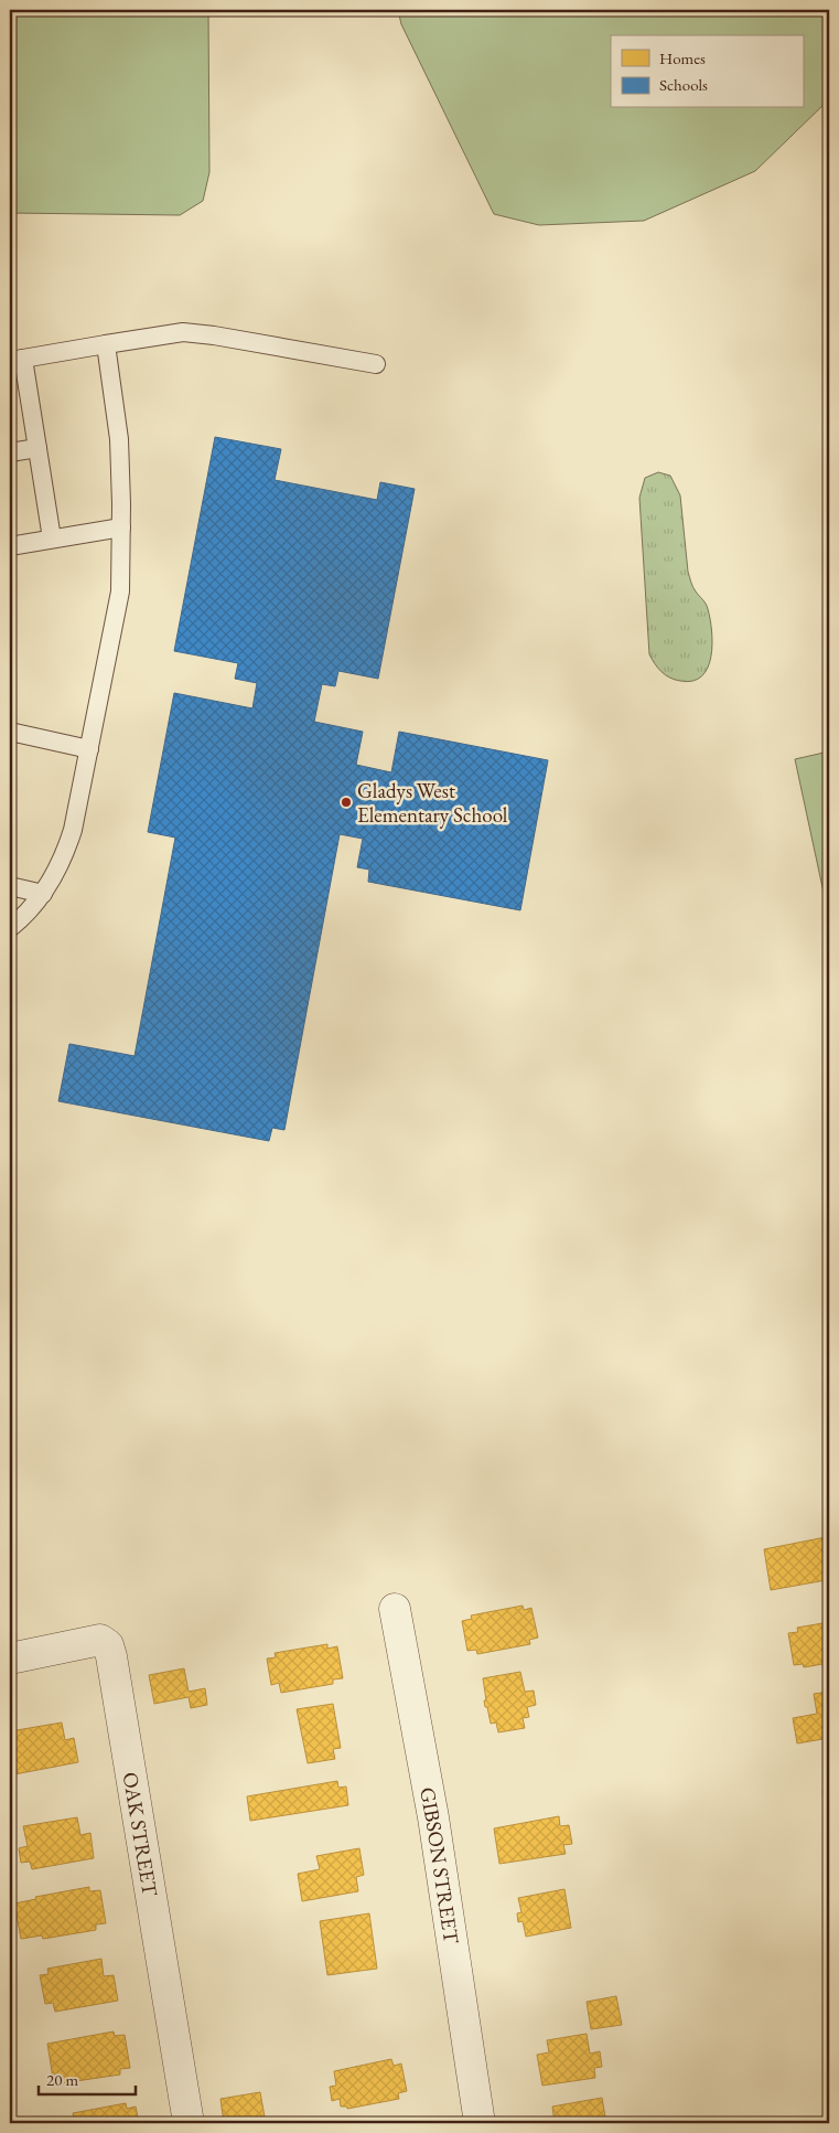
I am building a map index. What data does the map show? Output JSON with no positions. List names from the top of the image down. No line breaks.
{"streets":{"street":["OAK STREET","GIBSON STREET"]},"places":["Gladys West Elementary School"],"legend":["Homes","Schools"],"scale_bar":"20 m"}
